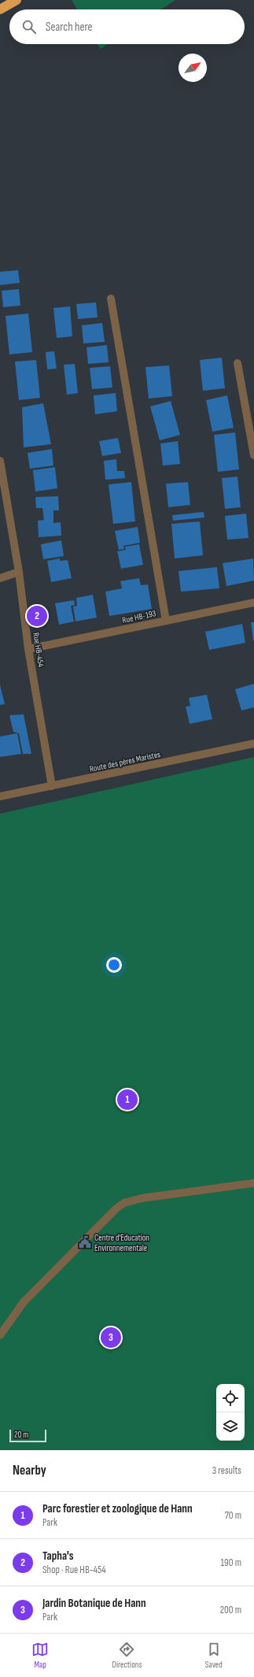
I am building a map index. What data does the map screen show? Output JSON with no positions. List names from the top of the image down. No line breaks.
{"streets":{"street":["Rue HB-193","Rue HB-454","Route des pères Maristes"]},"crossings":[["Rue HB-193","Rue HB-454"],["Rue HB-454","Route des pères Maristes"]],"places":{"public building":["Centre d'Education Environnementale"]},"scale_bar":"20 m","north":"top right","page":{"search":"Search here","pins":["2","1","3"],"scale":"20 m","heading":["Nearby","3 results"],"list":[{"mark":"1","name":"Parc forestier et zoologique de Hann","note":"Park","value":"70 m"},{"mark":"2","name":"Tapha's","note":"Shop · Rue HB-454","value":"190 m"},{"mark":"3","name":"Jardin Botanique de Hann","note":"Park","value":"200 m"}],"nav":["Map","Directions","Saved"]}}
